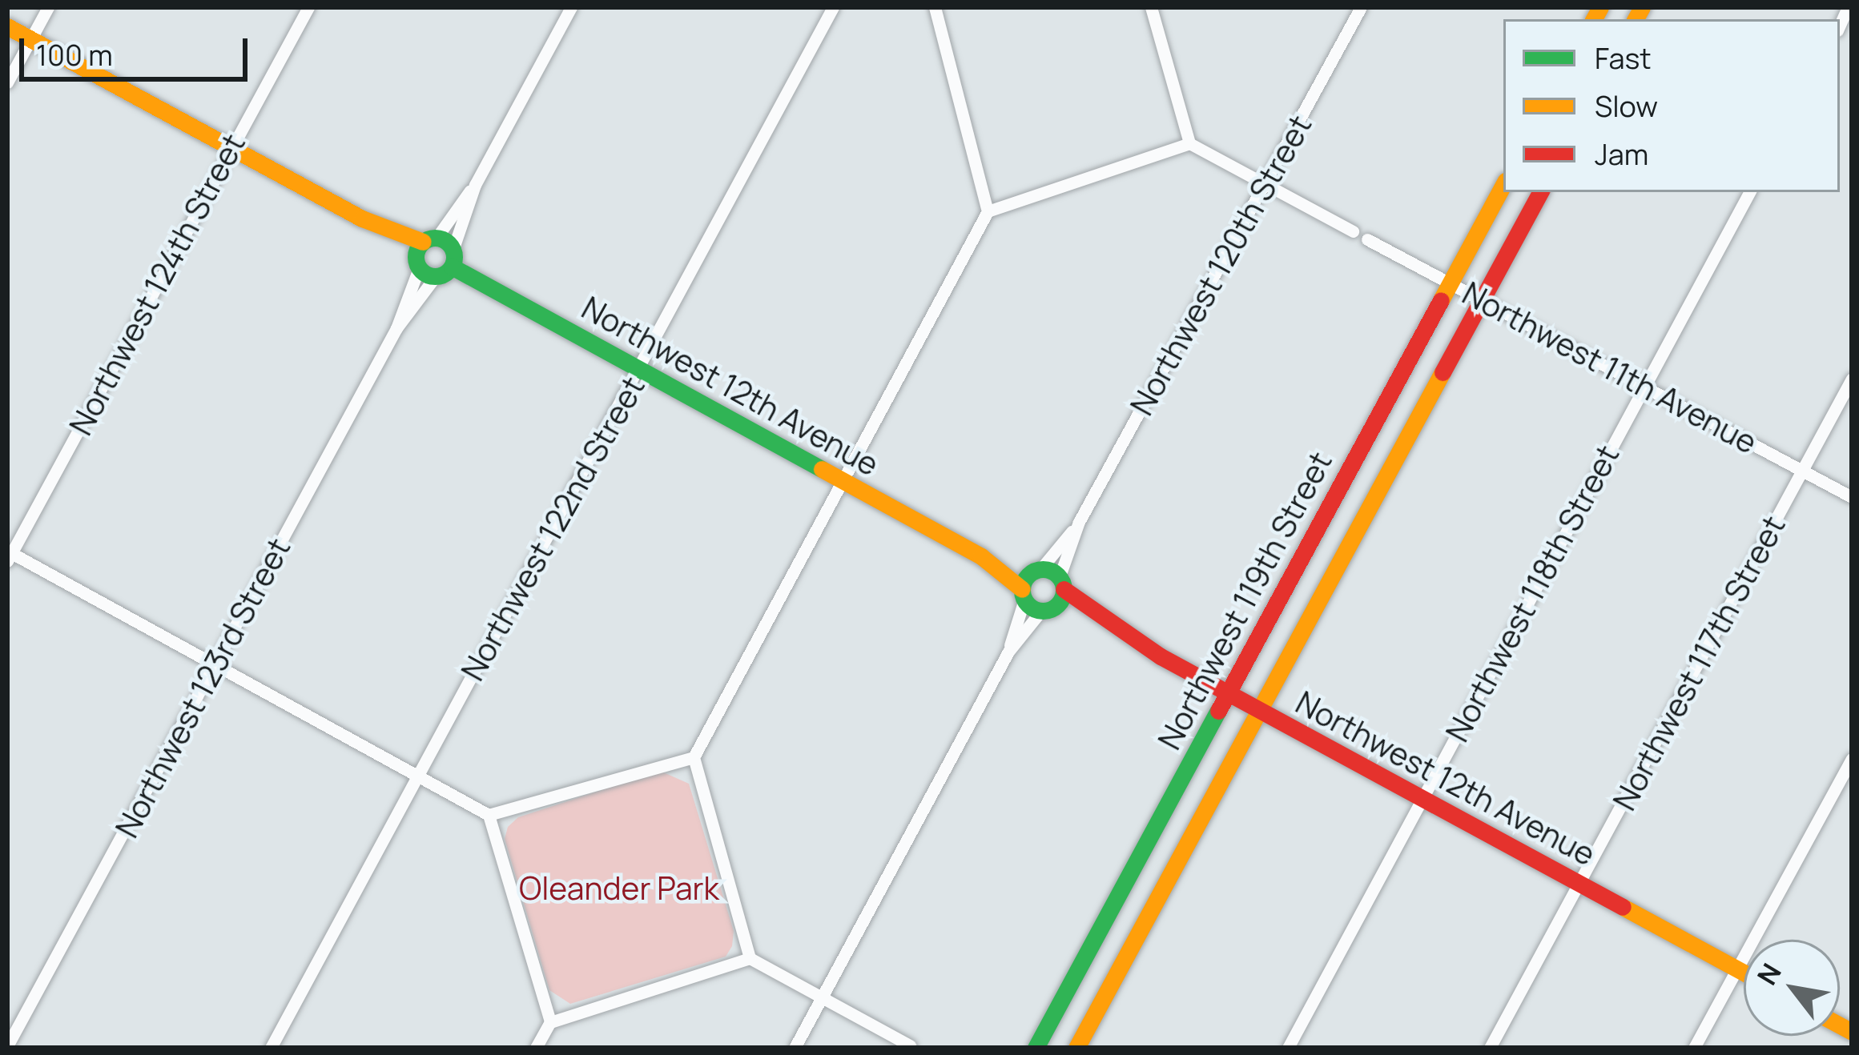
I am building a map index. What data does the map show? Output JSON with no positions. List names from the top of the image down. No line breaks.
{"streets":{"main road":["Northwest 12th Avenue","Northwest 119th Street"],"street":["Northwest 120th Street","Northwest 124th Street","Northwest 11th Avenue","Northwest 122nd Street","Northwest 118th Street","Northwest 117th Street","Northwest 123rd Street"]},"crossings":[["Northwest 120th Street","Northwest 12th Avenue"],["Northwest 124th Street","Northwest 12th Avenue"],["Northwest 11th Avenue","Northwest 118th Street"],["Northwest 11th Avenue","Northwest 119th Street"],["Northwest 11th Avenue","Northwest 117th Street"],["Northwest 12th Avenue","Northwest 122nd Street"],["Northwest 12th Avenue","Northwest 118th Street"],["Northwest 12th Avenue","Northwest 119th Street"],["Northwest 12th Avenue","Northwest 117th Street"],["Northwest 12th Avenue","Northwest 123rd Street"]],"parks":["Oleander Park"],"legend":["Fast","Slow","Jam"],"scale_bar":"100 m","north":"top left"}
